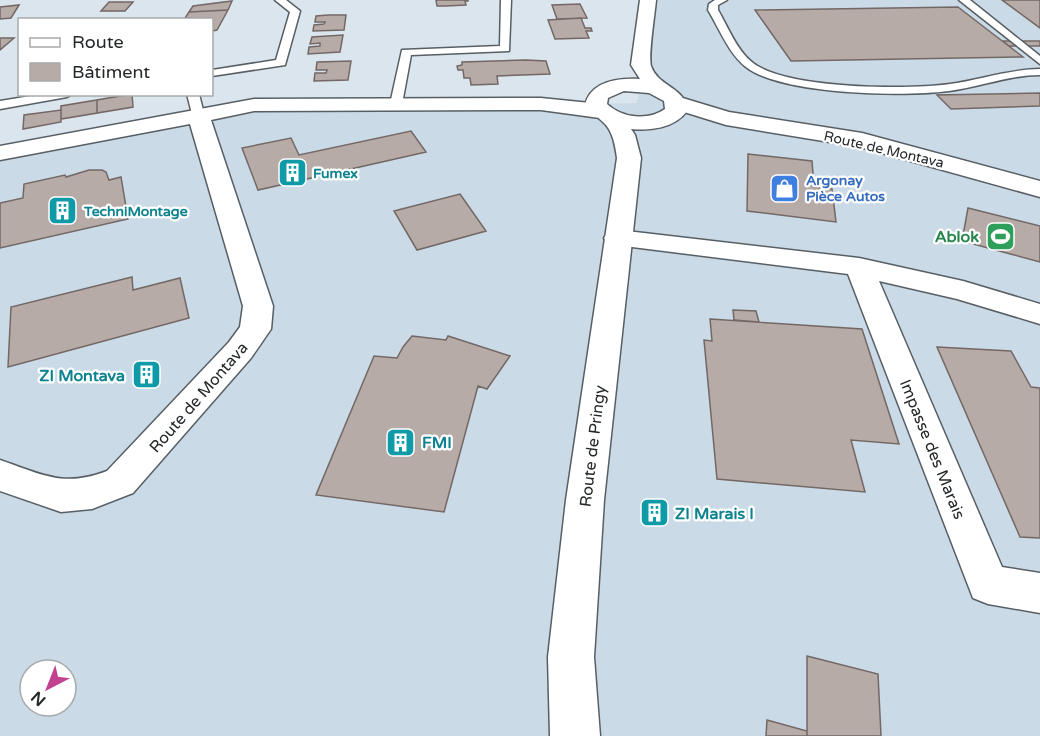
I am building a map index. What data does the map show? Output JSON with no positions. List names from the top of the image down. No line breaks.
{"streets":{"street":["Route de Montava","Route de Pringy","Impasse des Marais"]},"crossings":[["Route de Montava","Route de Pringy"]],"places":{"building":["Fumex","TechniMontage","ZI Montava","FMI","ZI Marais I"],"shop":["Argonay Pièce Autos"],"sports":["Ablok"]},"legend":["Route","Bâtiment"],"north":"bottom left"}
